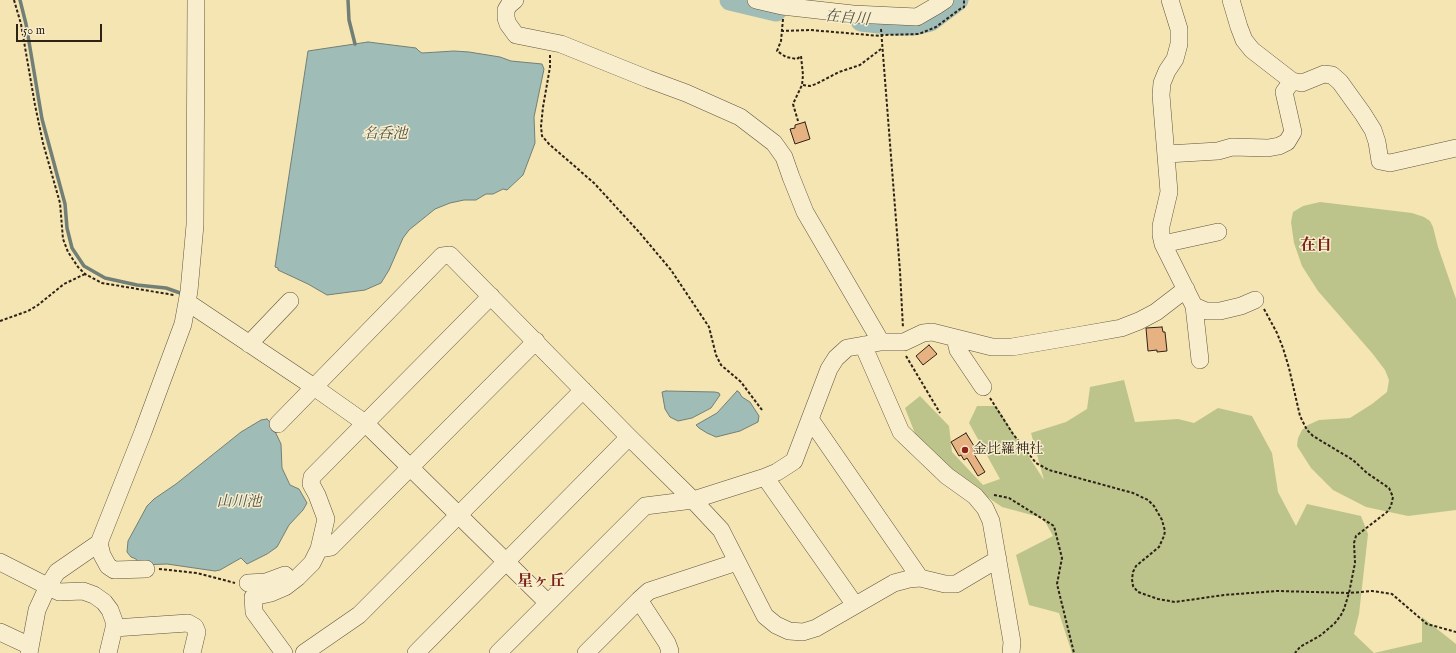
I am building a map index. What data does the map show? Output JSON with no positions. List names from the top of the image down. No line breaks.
{"districts":["在自","星ヶ丘"],"water":["在自川","名呑池","山川池"],"places":["金比羅神社"],"scale_bar":"50 m"}
